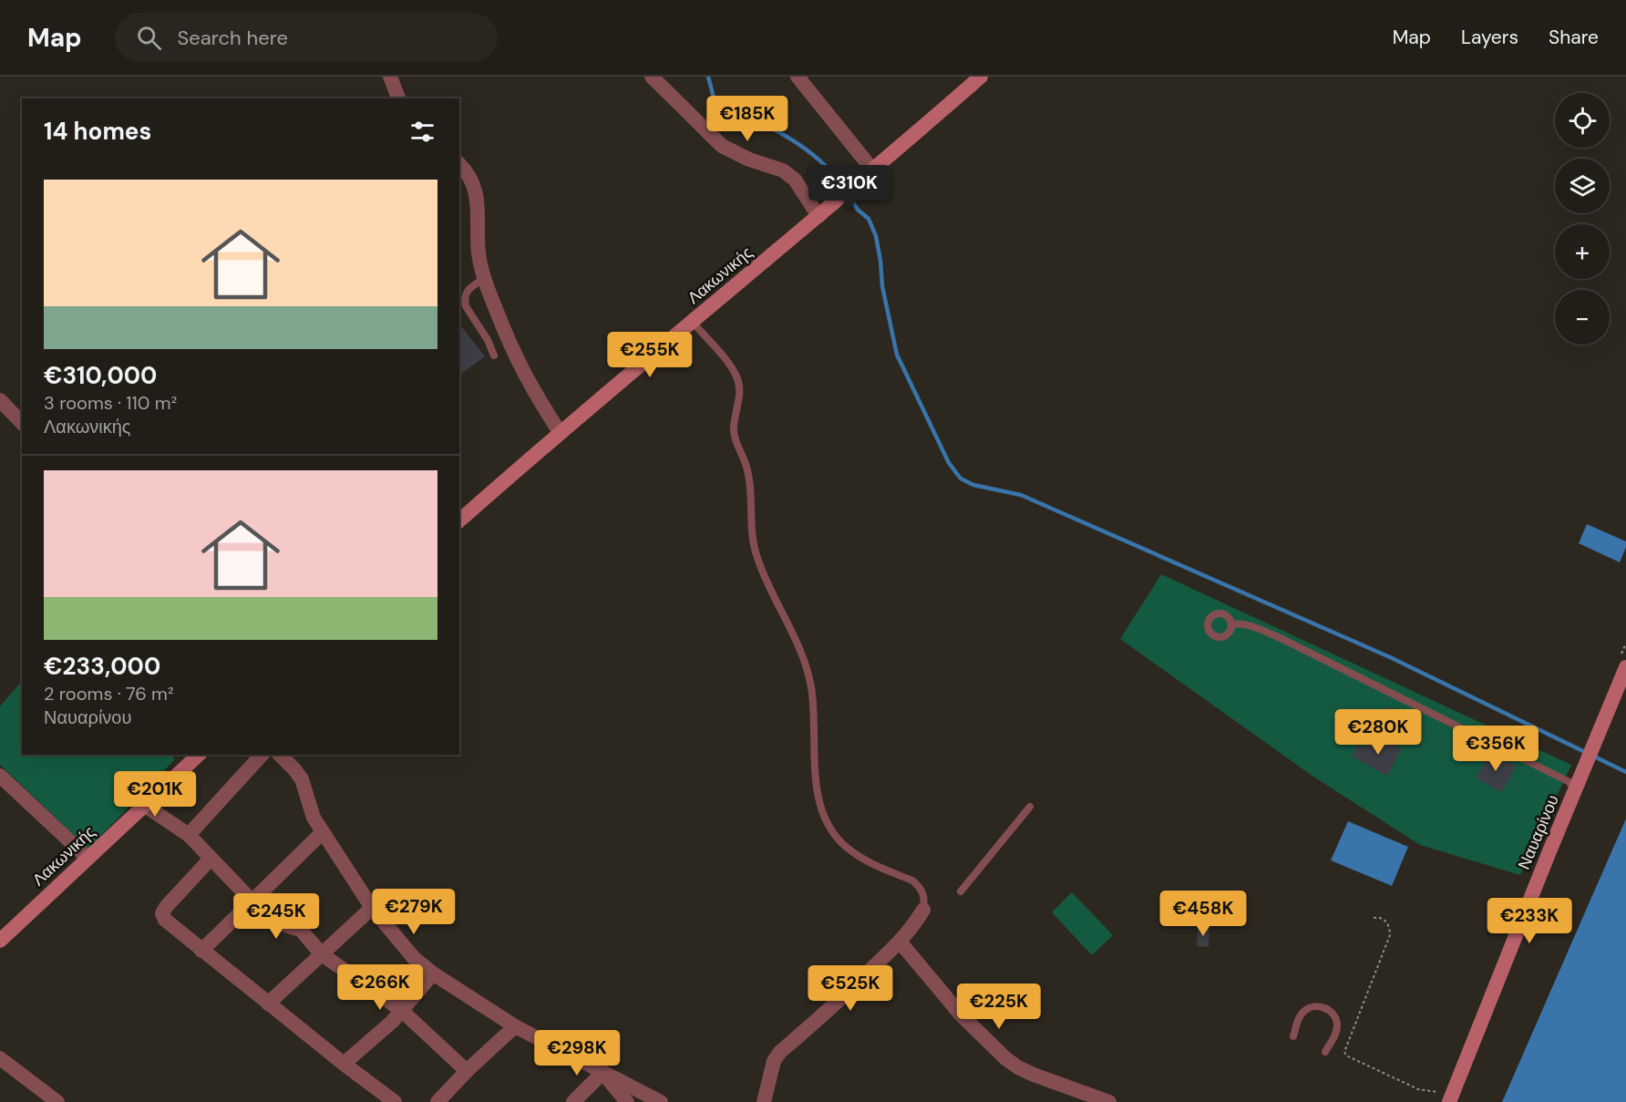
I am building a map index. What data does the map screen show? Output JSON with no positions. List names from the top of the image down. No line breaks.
{"streets":{"main road":["Λακωνικής","Ναυαρίνου"]},"page":{"header":"Map","search":"Search here","nav":["Map","Layers","Share"],"map_buttons":["+","−"],"price":["€185K","€310K","€255K","€280K","€356K","€201K","€279K","€458K","€245K","€233K","€266K","€525K","€225K","€298K"],"heading":"14 homes","list":[{"name":"€310,000","note":"3 rooms · 110 m² · Λακωνικής"},{"name":"€233,000","note":"2 rooms · 76 m² · Ναυαρίνου"}]}}
